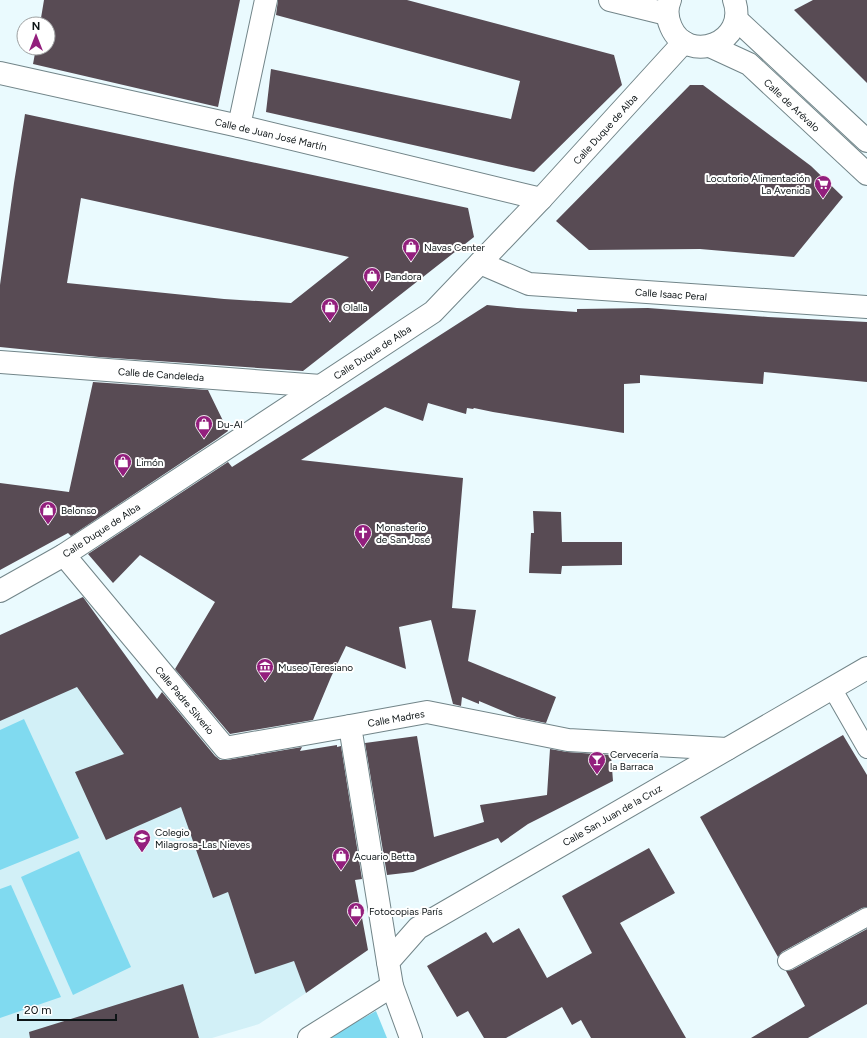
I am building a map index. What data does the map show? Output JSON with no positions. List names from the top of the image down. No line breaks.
{"streets":{"street":["Calle de Arévalo","Calle Duque de Alba","Calle de Juan José Martín","Calle Isaac Peral","Calle de Candeleda","Calle Padre Silverio","Calle Madres","Calle San Juan de la Cruz"]},"crossings":[["Calle Duque de Alba","Calle de Juan José Martín"],["Calle Duque de Alba","Calle Isaac Peral"],["Calle Duque de Alba","Calle de Candeleda"],["Calle Duque de Alba","Calle Padre Silverio"],["Calle Padre Silverio","Calle Madres"],["Calle Madres","Calle San Juan de la Cruz"]],"places":{"supermarket":["Locutorio Alimentación La Avenida"],"shop":["Navas Center","Pandora","Olalla","Du-Al","Limón","Belonso","Acuario Betta","Fotocopias París"],"church":["Monasterio de San José"],"museum":["Museo Teresiano"],"bar":["Cervecería la Barraca"],"school or university":["Colegio Milagrosa-Las Nieves"]},"scale_bar":"20 m","north":"top"}
